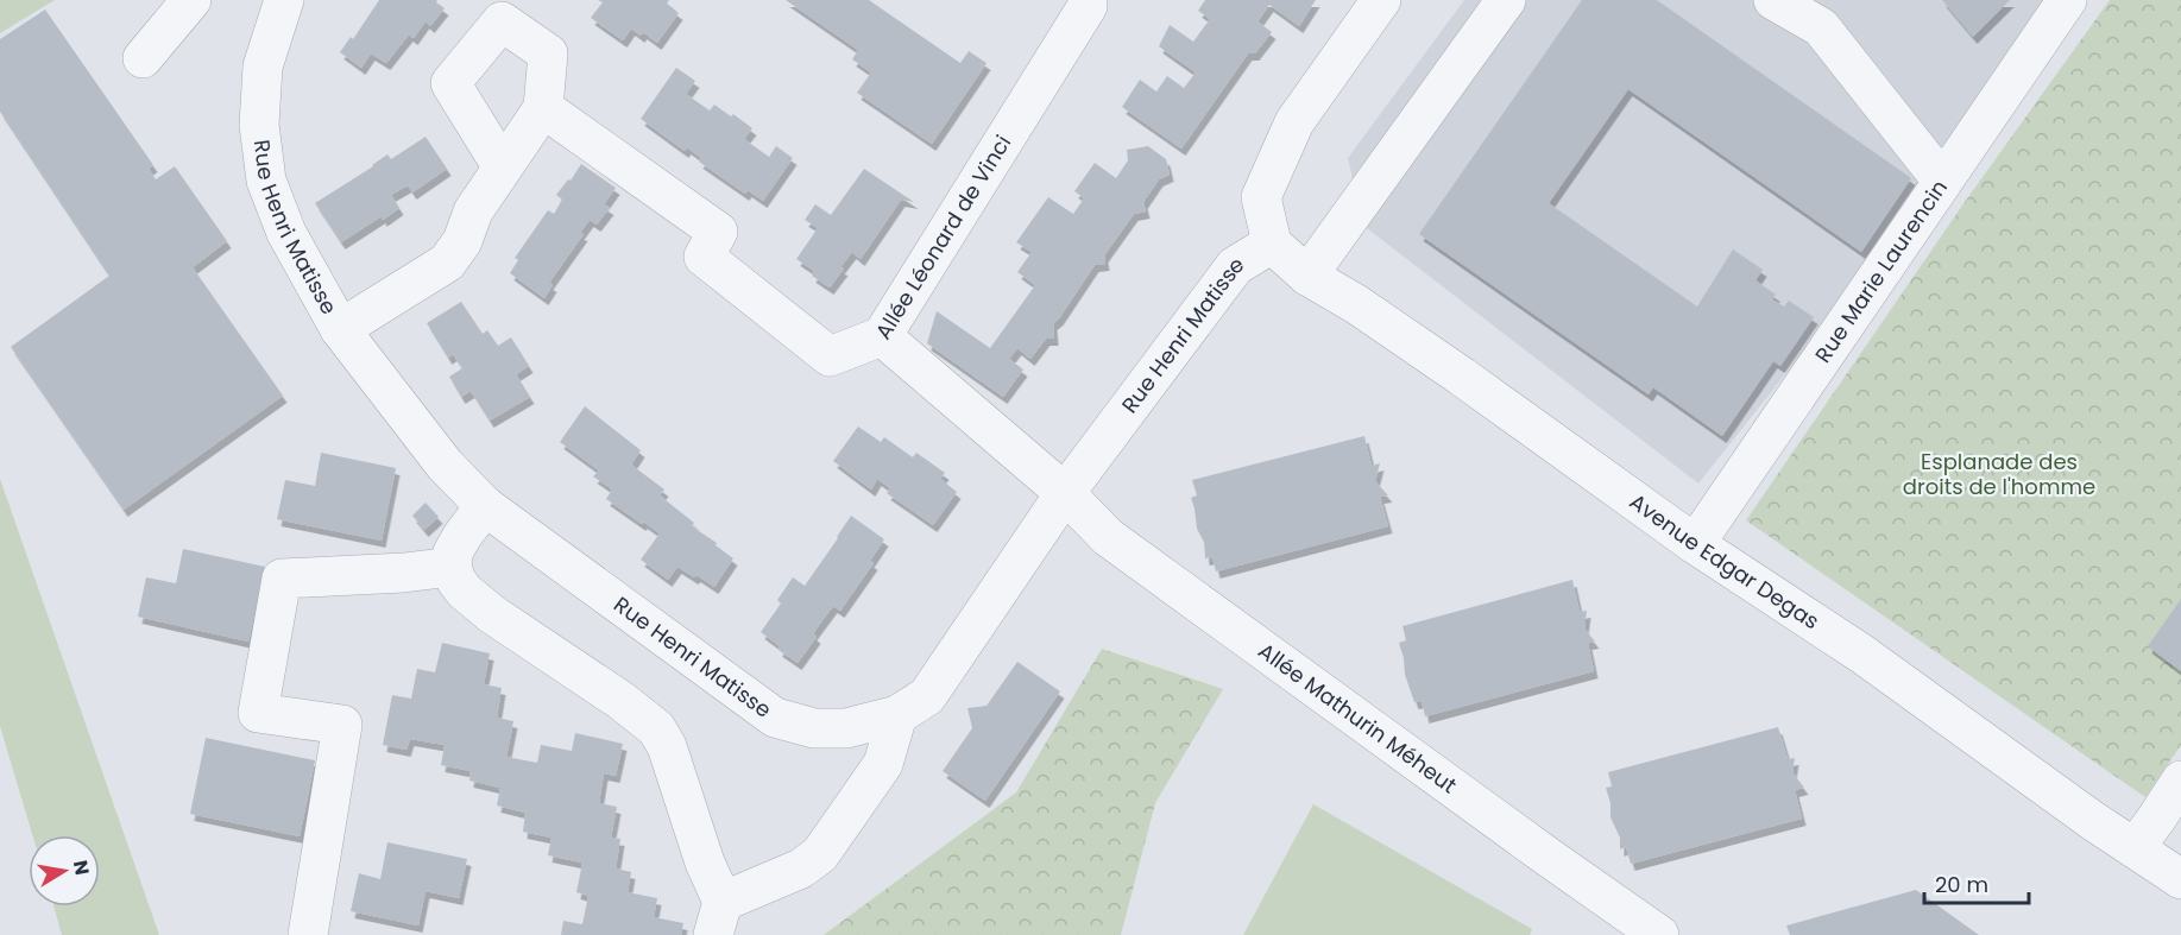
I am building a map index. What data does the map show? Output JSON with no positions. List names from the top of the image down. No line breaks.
{"streets":{"street":["Rue Henri Matisse","Allée Léonard de Vinci","Rue Marie Laurencin","Avenue Edgar Degas","Allée Mathurin Méheut"]},"crossings":[["Rue Henri Matisse","Allée Léonard de Vinci"],["Rue Henri Matisse","Avenue Edgar Degas"],["Rue Henri Matisse","Allée Mathurin Méheut"],["Allée Léonard de Vinci","Allée Mathurin Méheut"],["Rue Marie Laurencin","Avenue Edgar Degas"]],"parks":["Esplanade des droits de l'homme"],"scale_bar":"20 m","north":"right"}
